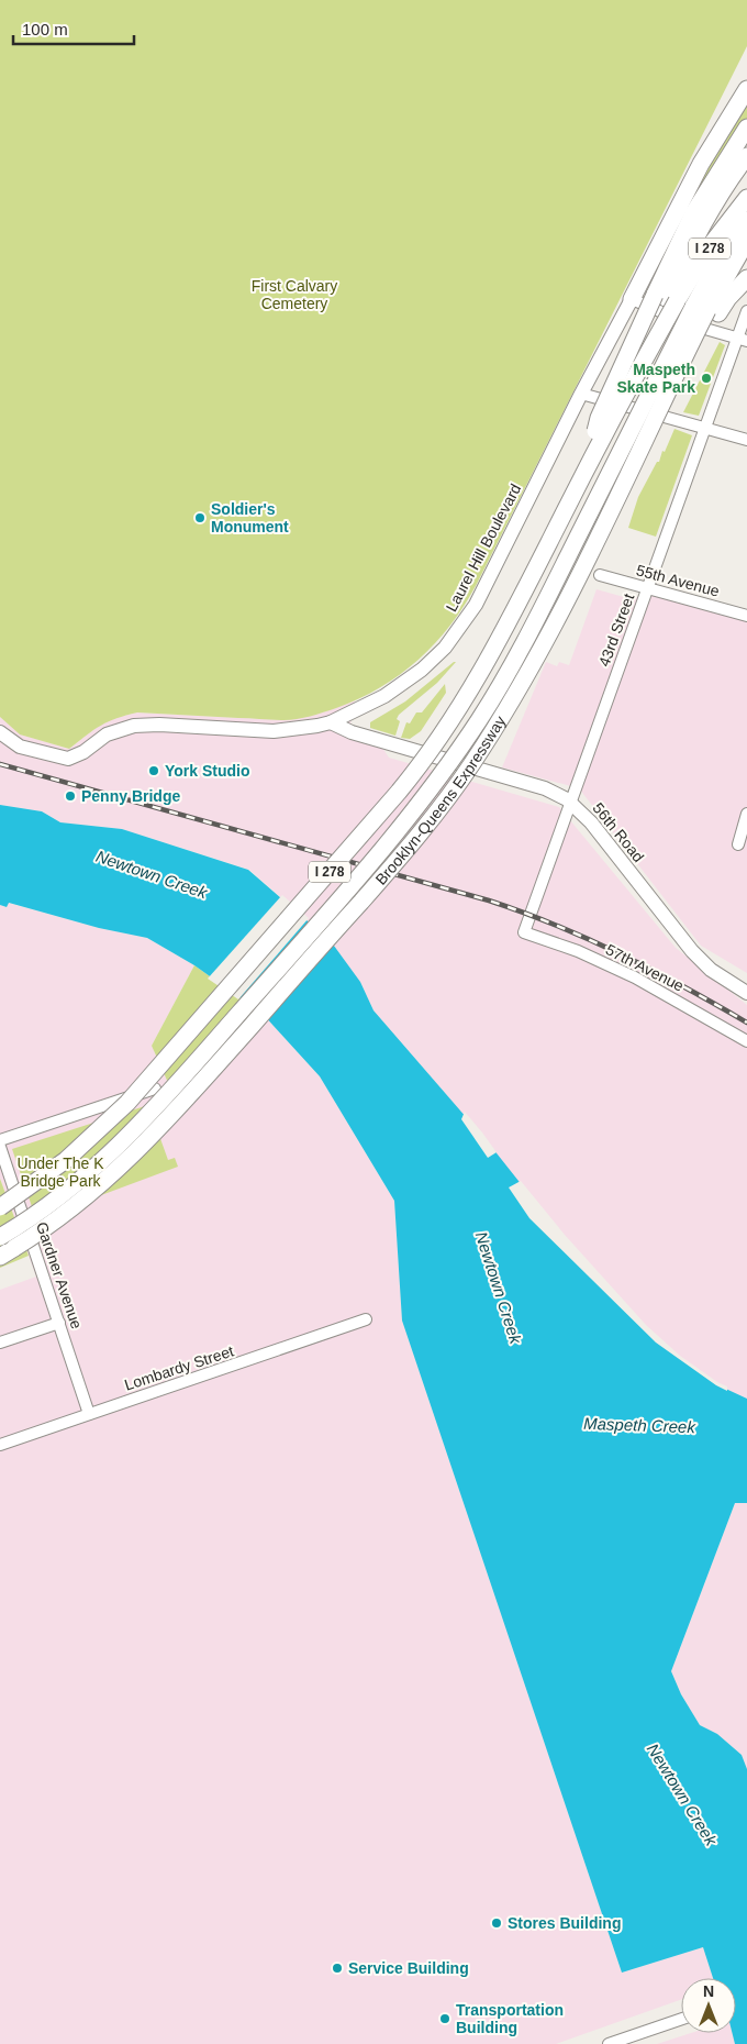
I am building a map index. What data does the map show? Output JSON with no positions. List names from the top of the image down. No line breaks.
{"streets":{"highway":["I 278","Brooklyn-Queens Expressway"],"main road":["Laurel Hill Boulevard","56th Road"],"street":["55th Avenue","43rd Street","57th Avenue","Gardner Avenue","Lombardy Street"]},"crossings":[["Laurel Hill Boulevard","56th Road"],["55th Avenue","43rd Street"],["43rd Street","56th Road"],["43rd Street","57th Avenue"],["Gardner Avenue","Lombardy Street"]],"water":["Newtown Creek","Maspeth Creek"],"parks":["First Calvary Cemetery","Under The K Bridge Park"],"places":["Maspeth Skate Park","Soldier's Monument","York Studio","Penny Bridge","Stores Building","Service Building","Transportation Building"],"scale_bar":"100 m","north":"top"}
